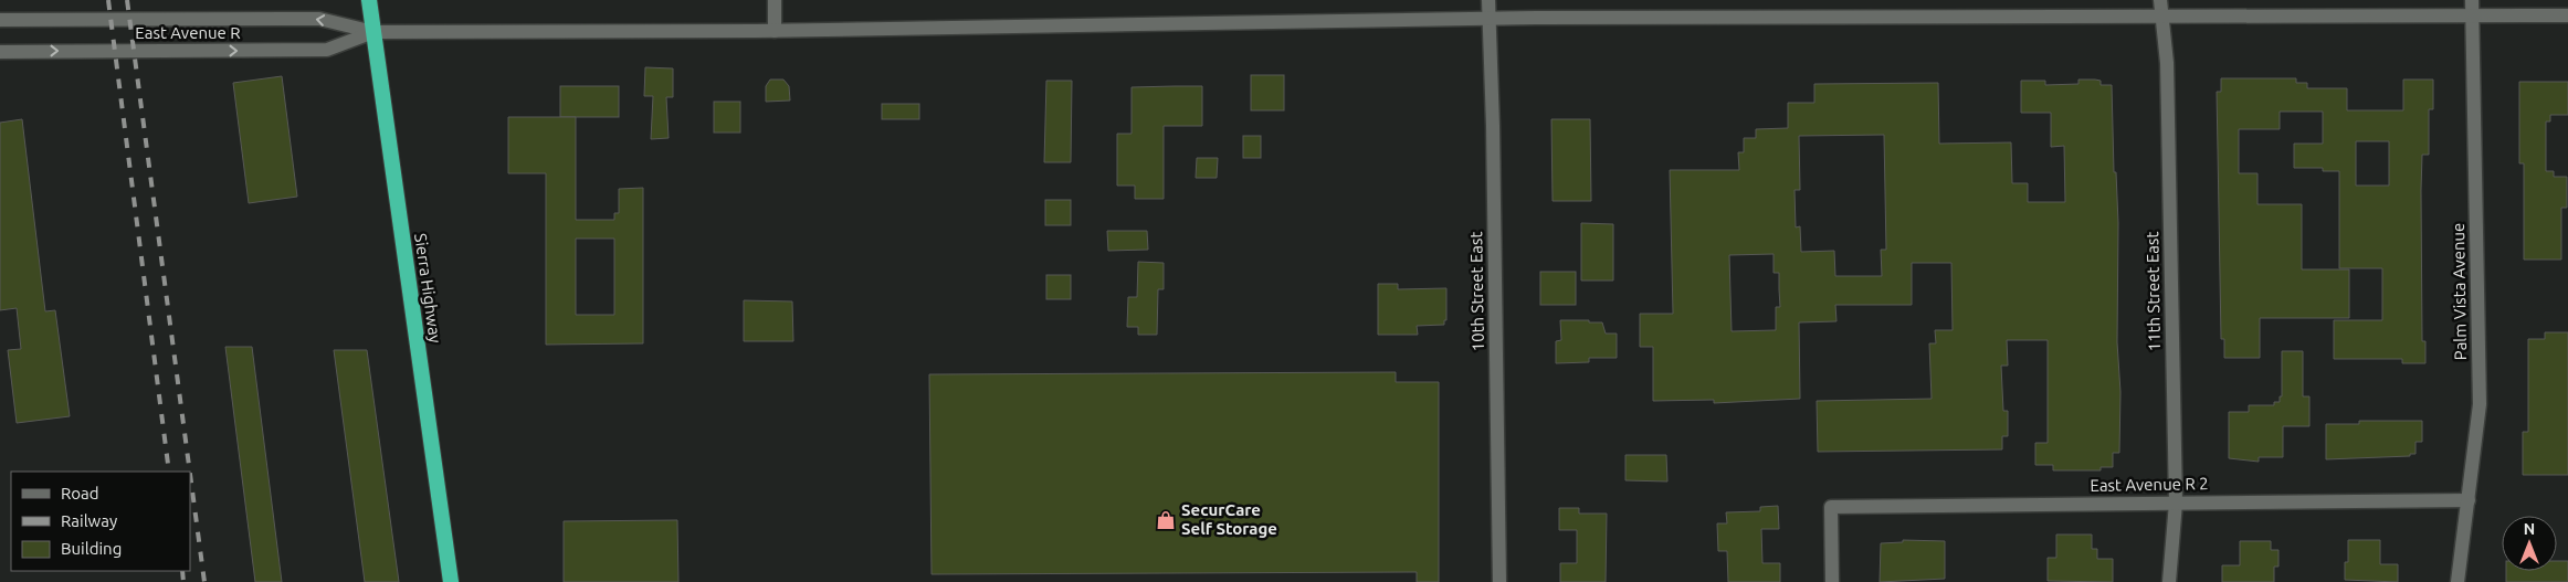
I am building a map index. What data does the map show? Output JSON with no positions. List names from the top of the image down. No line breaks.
{"streets":{"highway":["Sierra Highway"],"main road":["East Avenue R","10th Street East","11th Street East","Palm Vista Avenue","East Avenue R 2"]},"crossings":[["East Avenue R","Sierra Highway"],["East Avenue R","10th Street East"],["East Avenue R","11th Street East"],["East Avenue R","Palm Vista Avenue"],["11th Street East","East Avenue R 2"],["Palm Vista Avenue","East Avenue R 2"]],"places":{"shop":["SecurCare Self Storage"]},"legend":["Road","Railway","Building"],"north":"top"}
